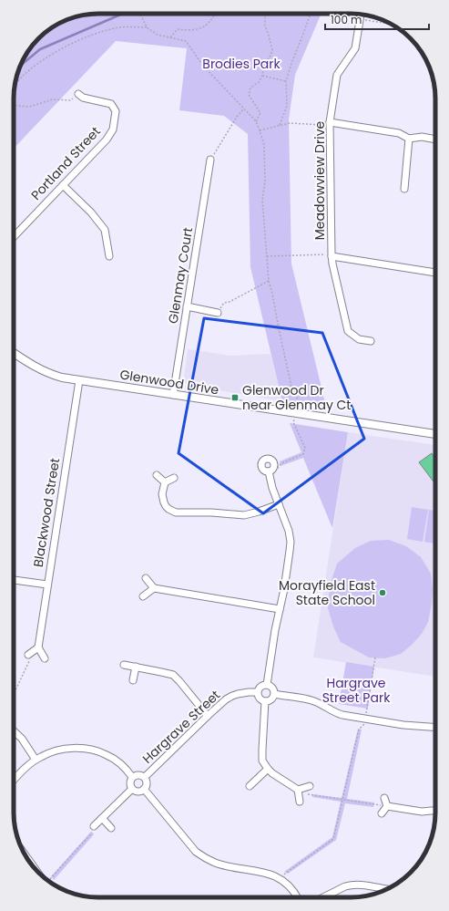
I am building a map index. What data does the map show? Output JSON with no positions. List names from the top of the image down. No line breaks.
{"streets":{"street":["Portland Street","Meadowview Drive","Glenmay Court","Glenwood Drive","Blackwood Street","Hargrave Street"]},"crossings":[["Glenmay Court","Glenwood Drive"],["Glenwood Drive","Blackwood Street"]],"parks":["Brodies Park","Hargrave Street Park"],"places":{"transit":["Glenwood Dr near Glenmay Ct"],"other":["Morayfield East State School"]},"scale_bar":"100 m"}
